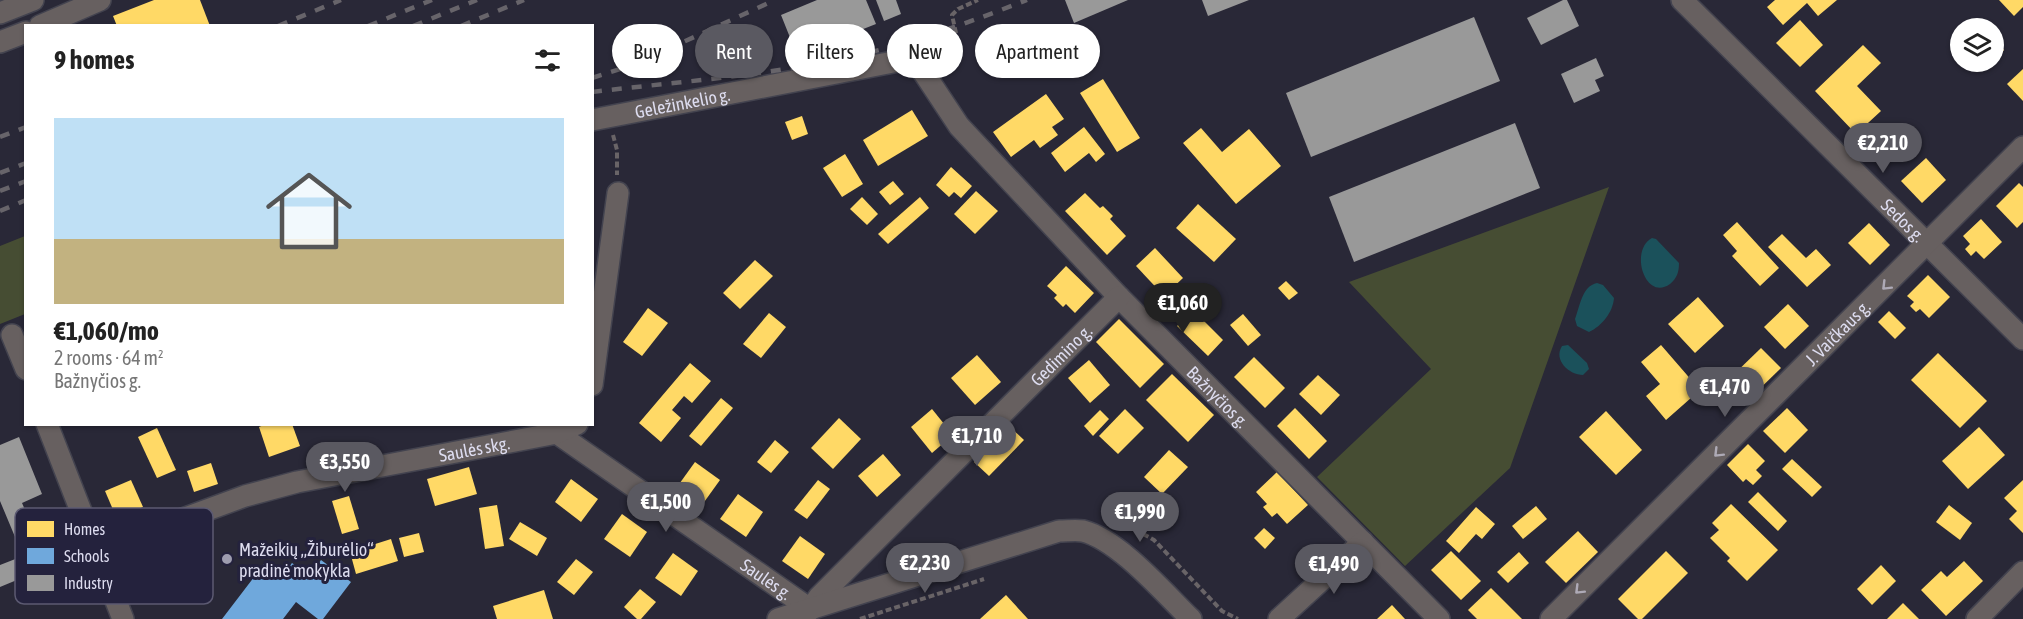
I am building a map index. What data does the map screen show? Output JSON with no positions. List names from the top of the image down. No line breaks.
{"streets":{"street":["Geležinkelio g.","Sedos g.","J. Vaičkaus g.","Gedimino g.","Bažnyčios g.","Saulės skg.","Saulės g."]},"crossings":[["Sedos g.","J. Vaičkaus g."],["Gedimino g.","Bažnyčios g."],["Gedimino g.","Saulės g."],["Saulės skg.","Saulės g."]],"one_way":["J. Vaičkaus g."],"places":["Mažeikių „Žiburėlio“ pradinė mokykla"],"legend":["Homes","Schools","Industry"],"page":{"chip":["Buy","Rent","Filters","New","Apartment"],"heading":"9 homes","list":[{"name":"€1,060/mo","note":"2 rooms · 64 m² · Bažnyčios g."}],"price":["€2,210","€1,060","€1,470","€1,710","€3,550","€1,500","€1,990","€2,230","€1,490"]}}
